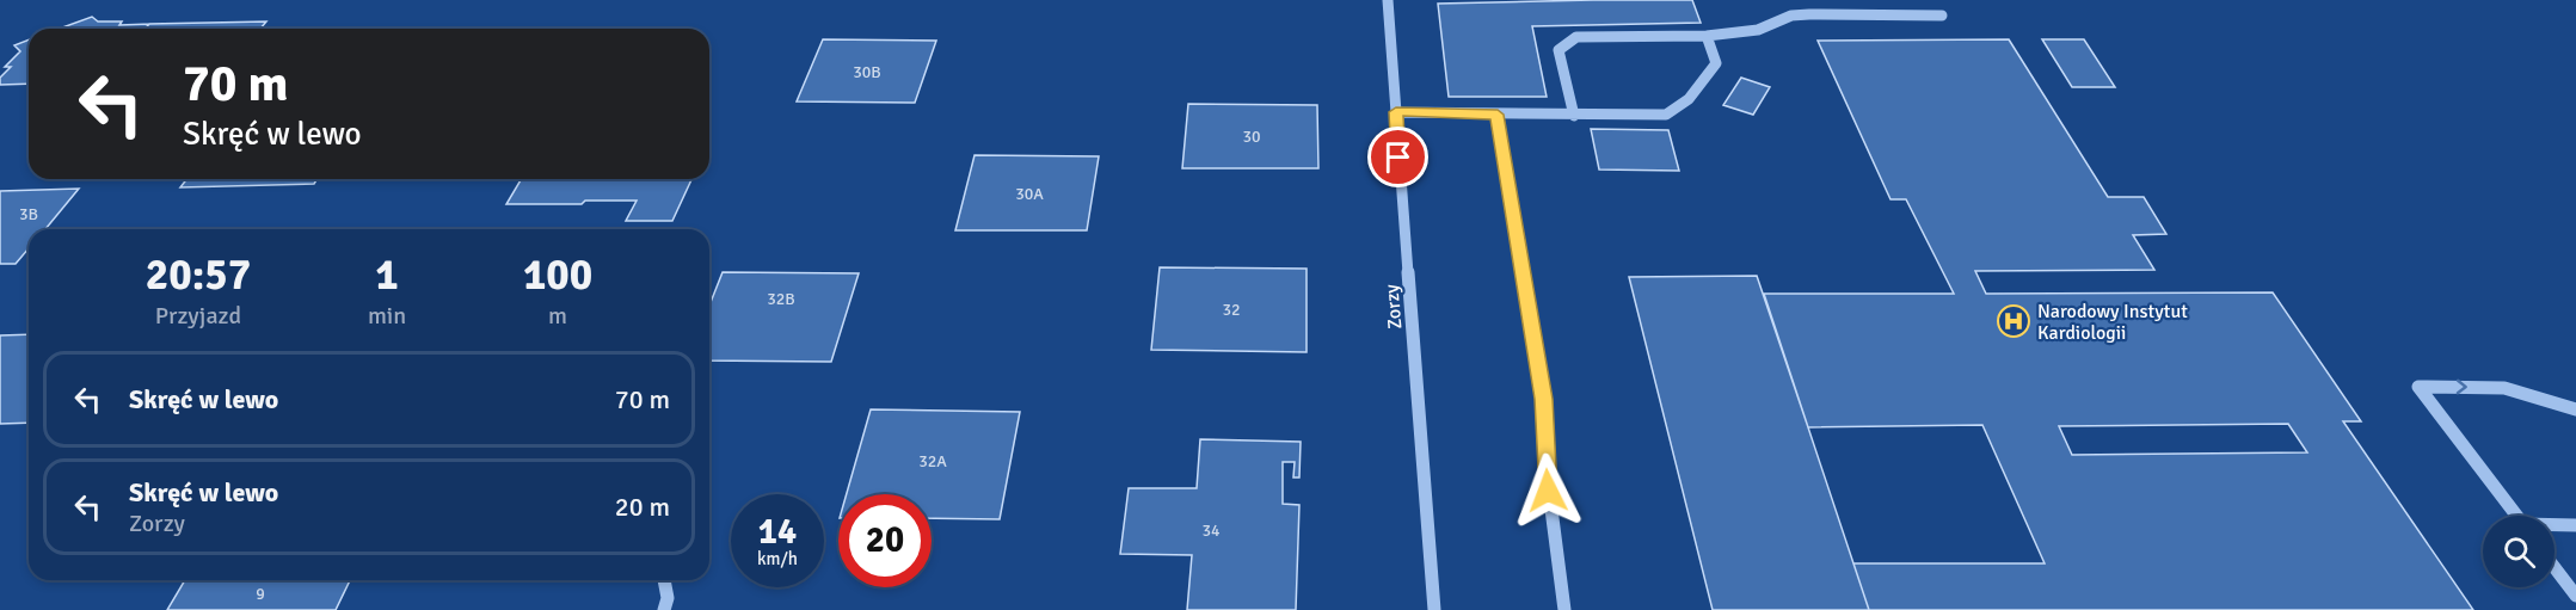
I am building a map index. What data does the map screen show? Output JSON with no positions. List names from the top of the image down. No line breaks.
{"streets":{"street":["Zorzy"]},"places":{"hospital":["Narodowy Instytut Kardiologii"]},"house_numbers":["30B","30","30A","3B","32B","32","32A","34","9"],"page":{"turn":["70 m","Skręć w lewo"],"eta":["20:57","Przyjazd","1","min","100","m"],"list":[{"name":"Skręć w lewo","value":"70 m"},{"name":"Skręć w lewo","note":"Zorzy","value":"20 m"}],"speed":"14 km/h","limit":"20"}}
